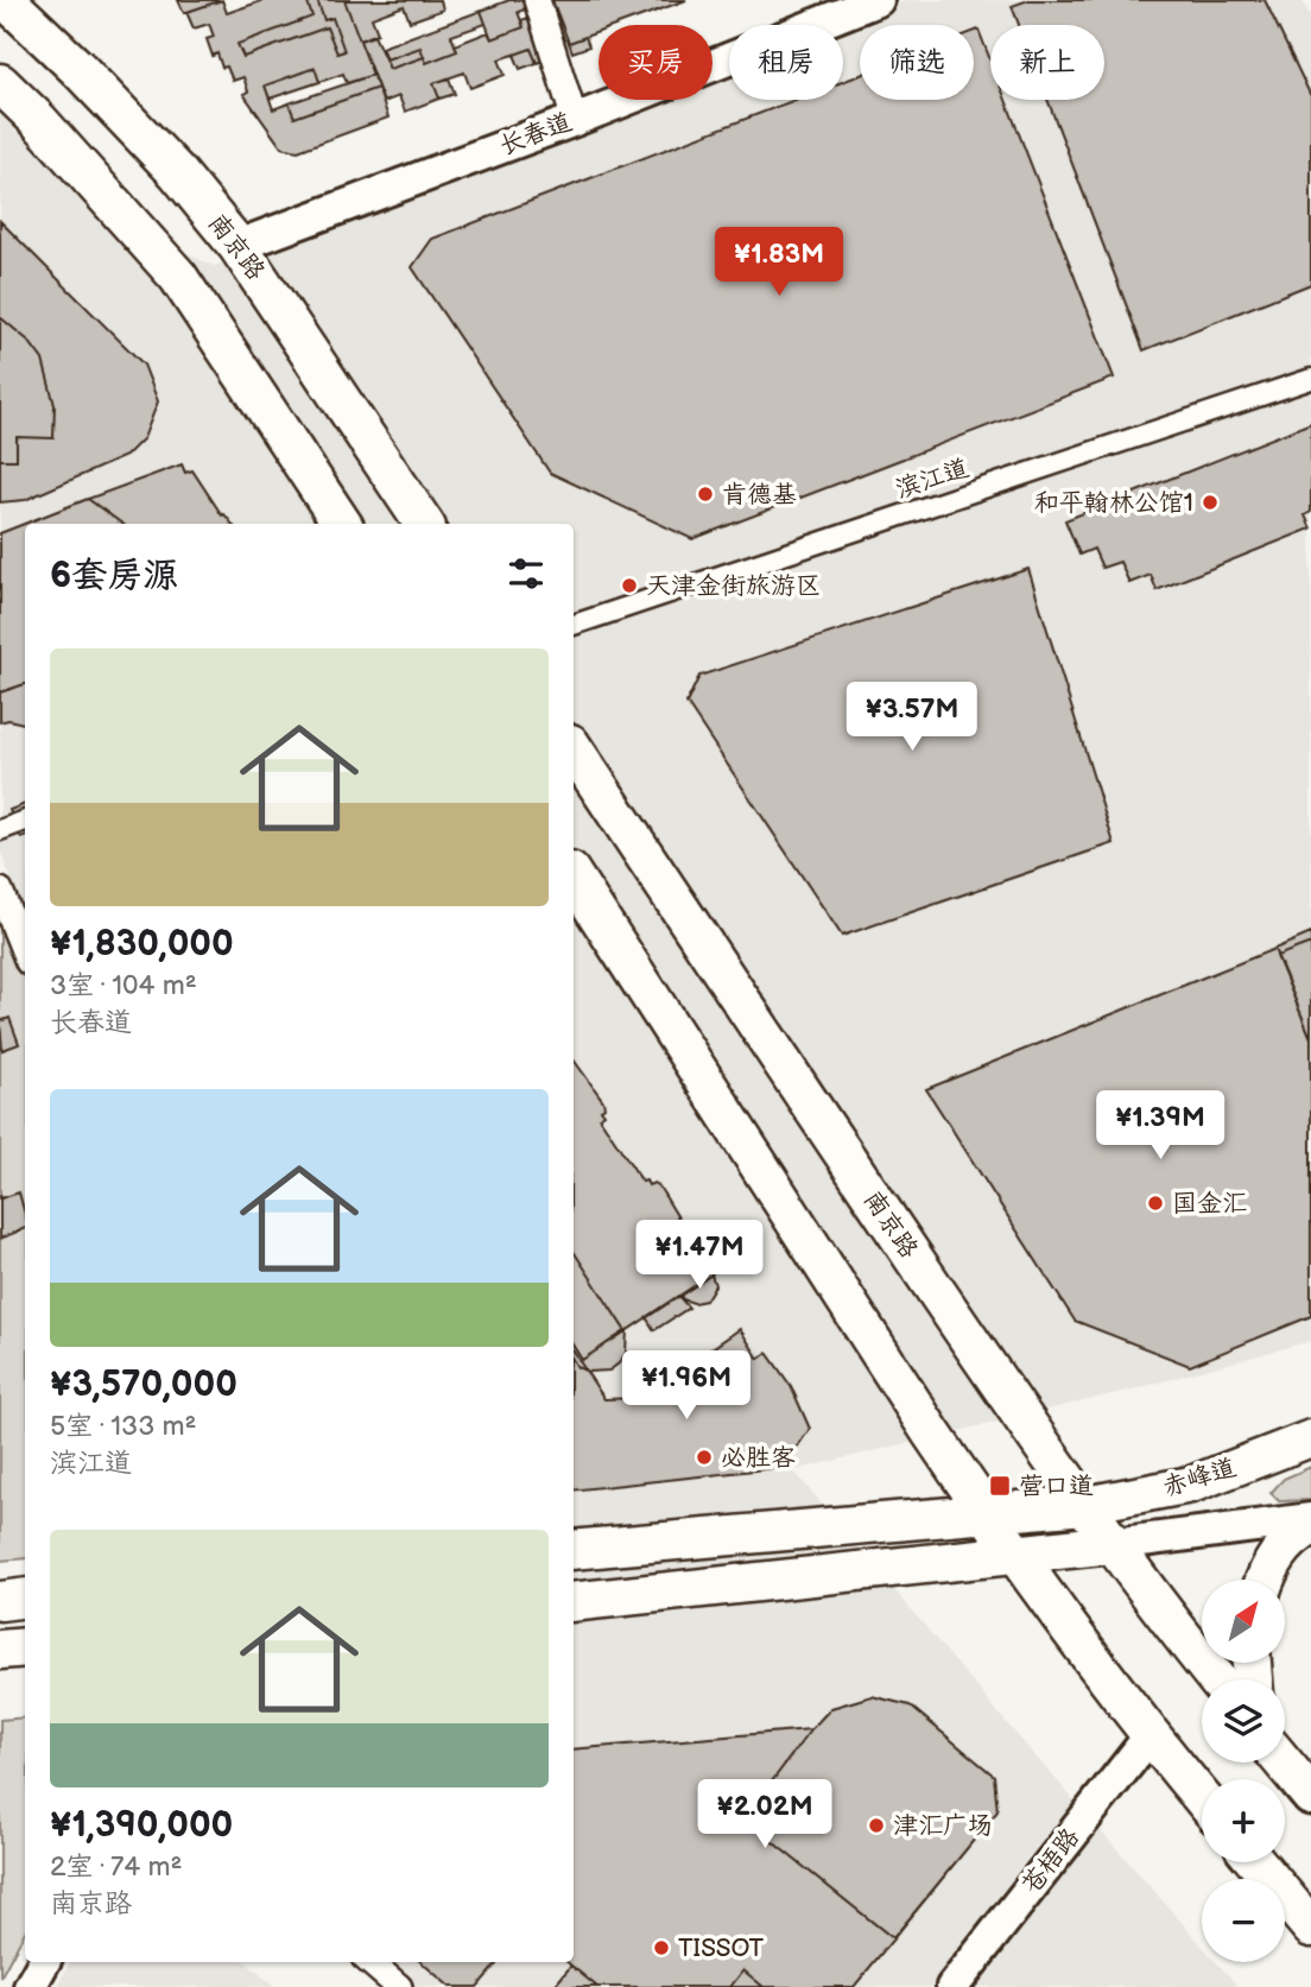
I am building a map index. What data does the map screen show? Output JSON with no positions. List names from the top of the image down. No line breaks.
{"streets":{"main road":["南京路","赤峰道"],"street":["长春道","滨江道","苍梧路"]},"crossings":[["长春道","南京路"],["南京路","赤峰道"]],"places":{"other":["肯德基","和平翰林公馆1","天津金街旅游区","国金汇","必胜客","津汇广场","TISSOT"],"transit":["营口道"]},"north":"top right","page":{"chip":["买房","租房","筛选","新上"],"price":["¥1.83M","¥3.57M","¥1.39M","¥1.47M","¥1.96M","¥2.02M"],"heading":"6套房源","list":[{"name":"¥1,830,000","note":"3室 · 104 m² · 长春道"},{"name":"¥3,570,000","note":"5室 · 133 m² · 滨江道"},{"name":"¥1,390,000","note":"2室 · 74 m² · 南京路"}],"map_buttons":["+","−"]}}
